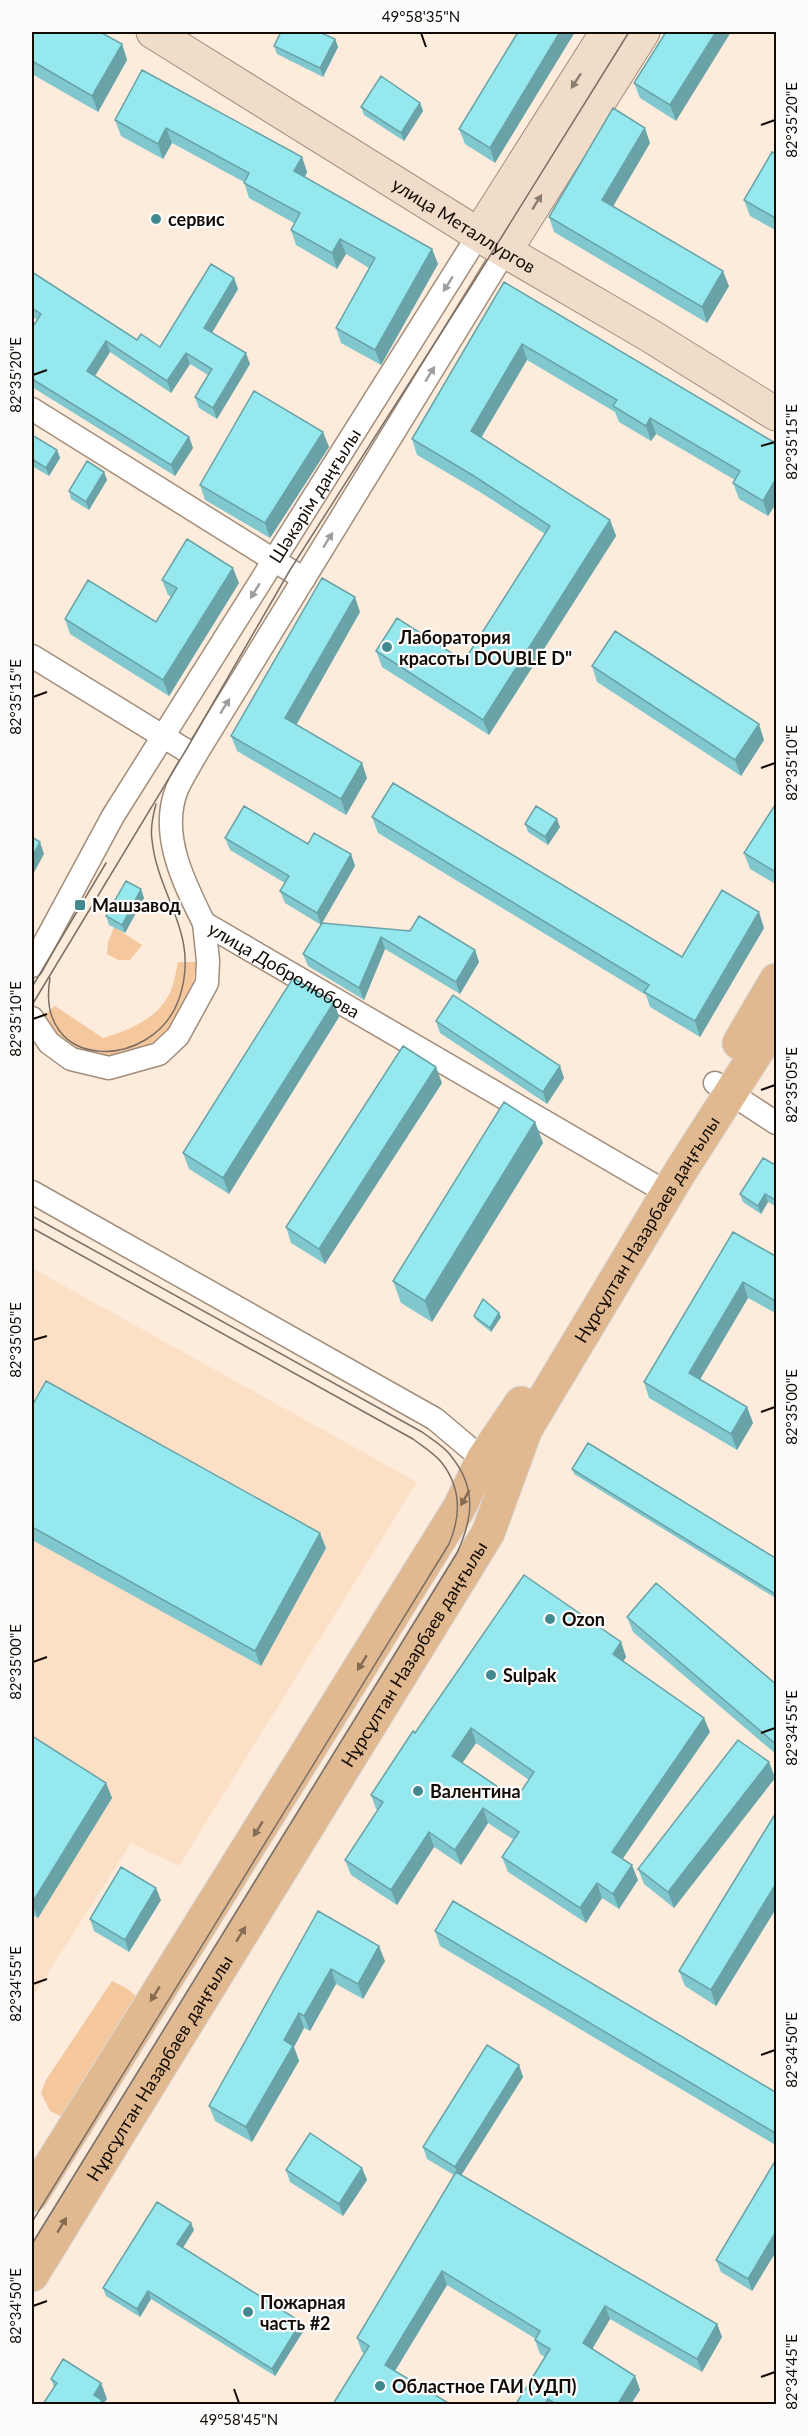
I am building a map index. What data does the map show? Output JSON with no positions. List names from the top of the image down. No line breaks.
{"streets":{"main road":["Нұрсұлтан Назарбаев даңғылы"],"street":["улица Металлургов","Шәкәрім даңғылы","улица Добролюбова"]},"crossings":[["улица Металлургов","Шәкәрім даңғылы"],["Шәкәрім даңғылы","улица Добролюбова"],["улица Добролюбова","Нұрсұлтан Назарбаев даңғылы"]],"places":{"other":["сервис","Лаборатория красоты DOUBLE D\"","Ozon","Sulpak","Валентина","Пожарная часть #2","Областное ГАИ (УДП)"],"transit":["Машзавод"]},"coordinates":["49°58'35\"N","82°35'20\"E","82°35'15\"E","82°35'10\"E","82°35'05\"E","82°35'00\"E","82°34'55\"E","82°34'50\"E","82°34'45\"E","49°58'45\"N"]}
